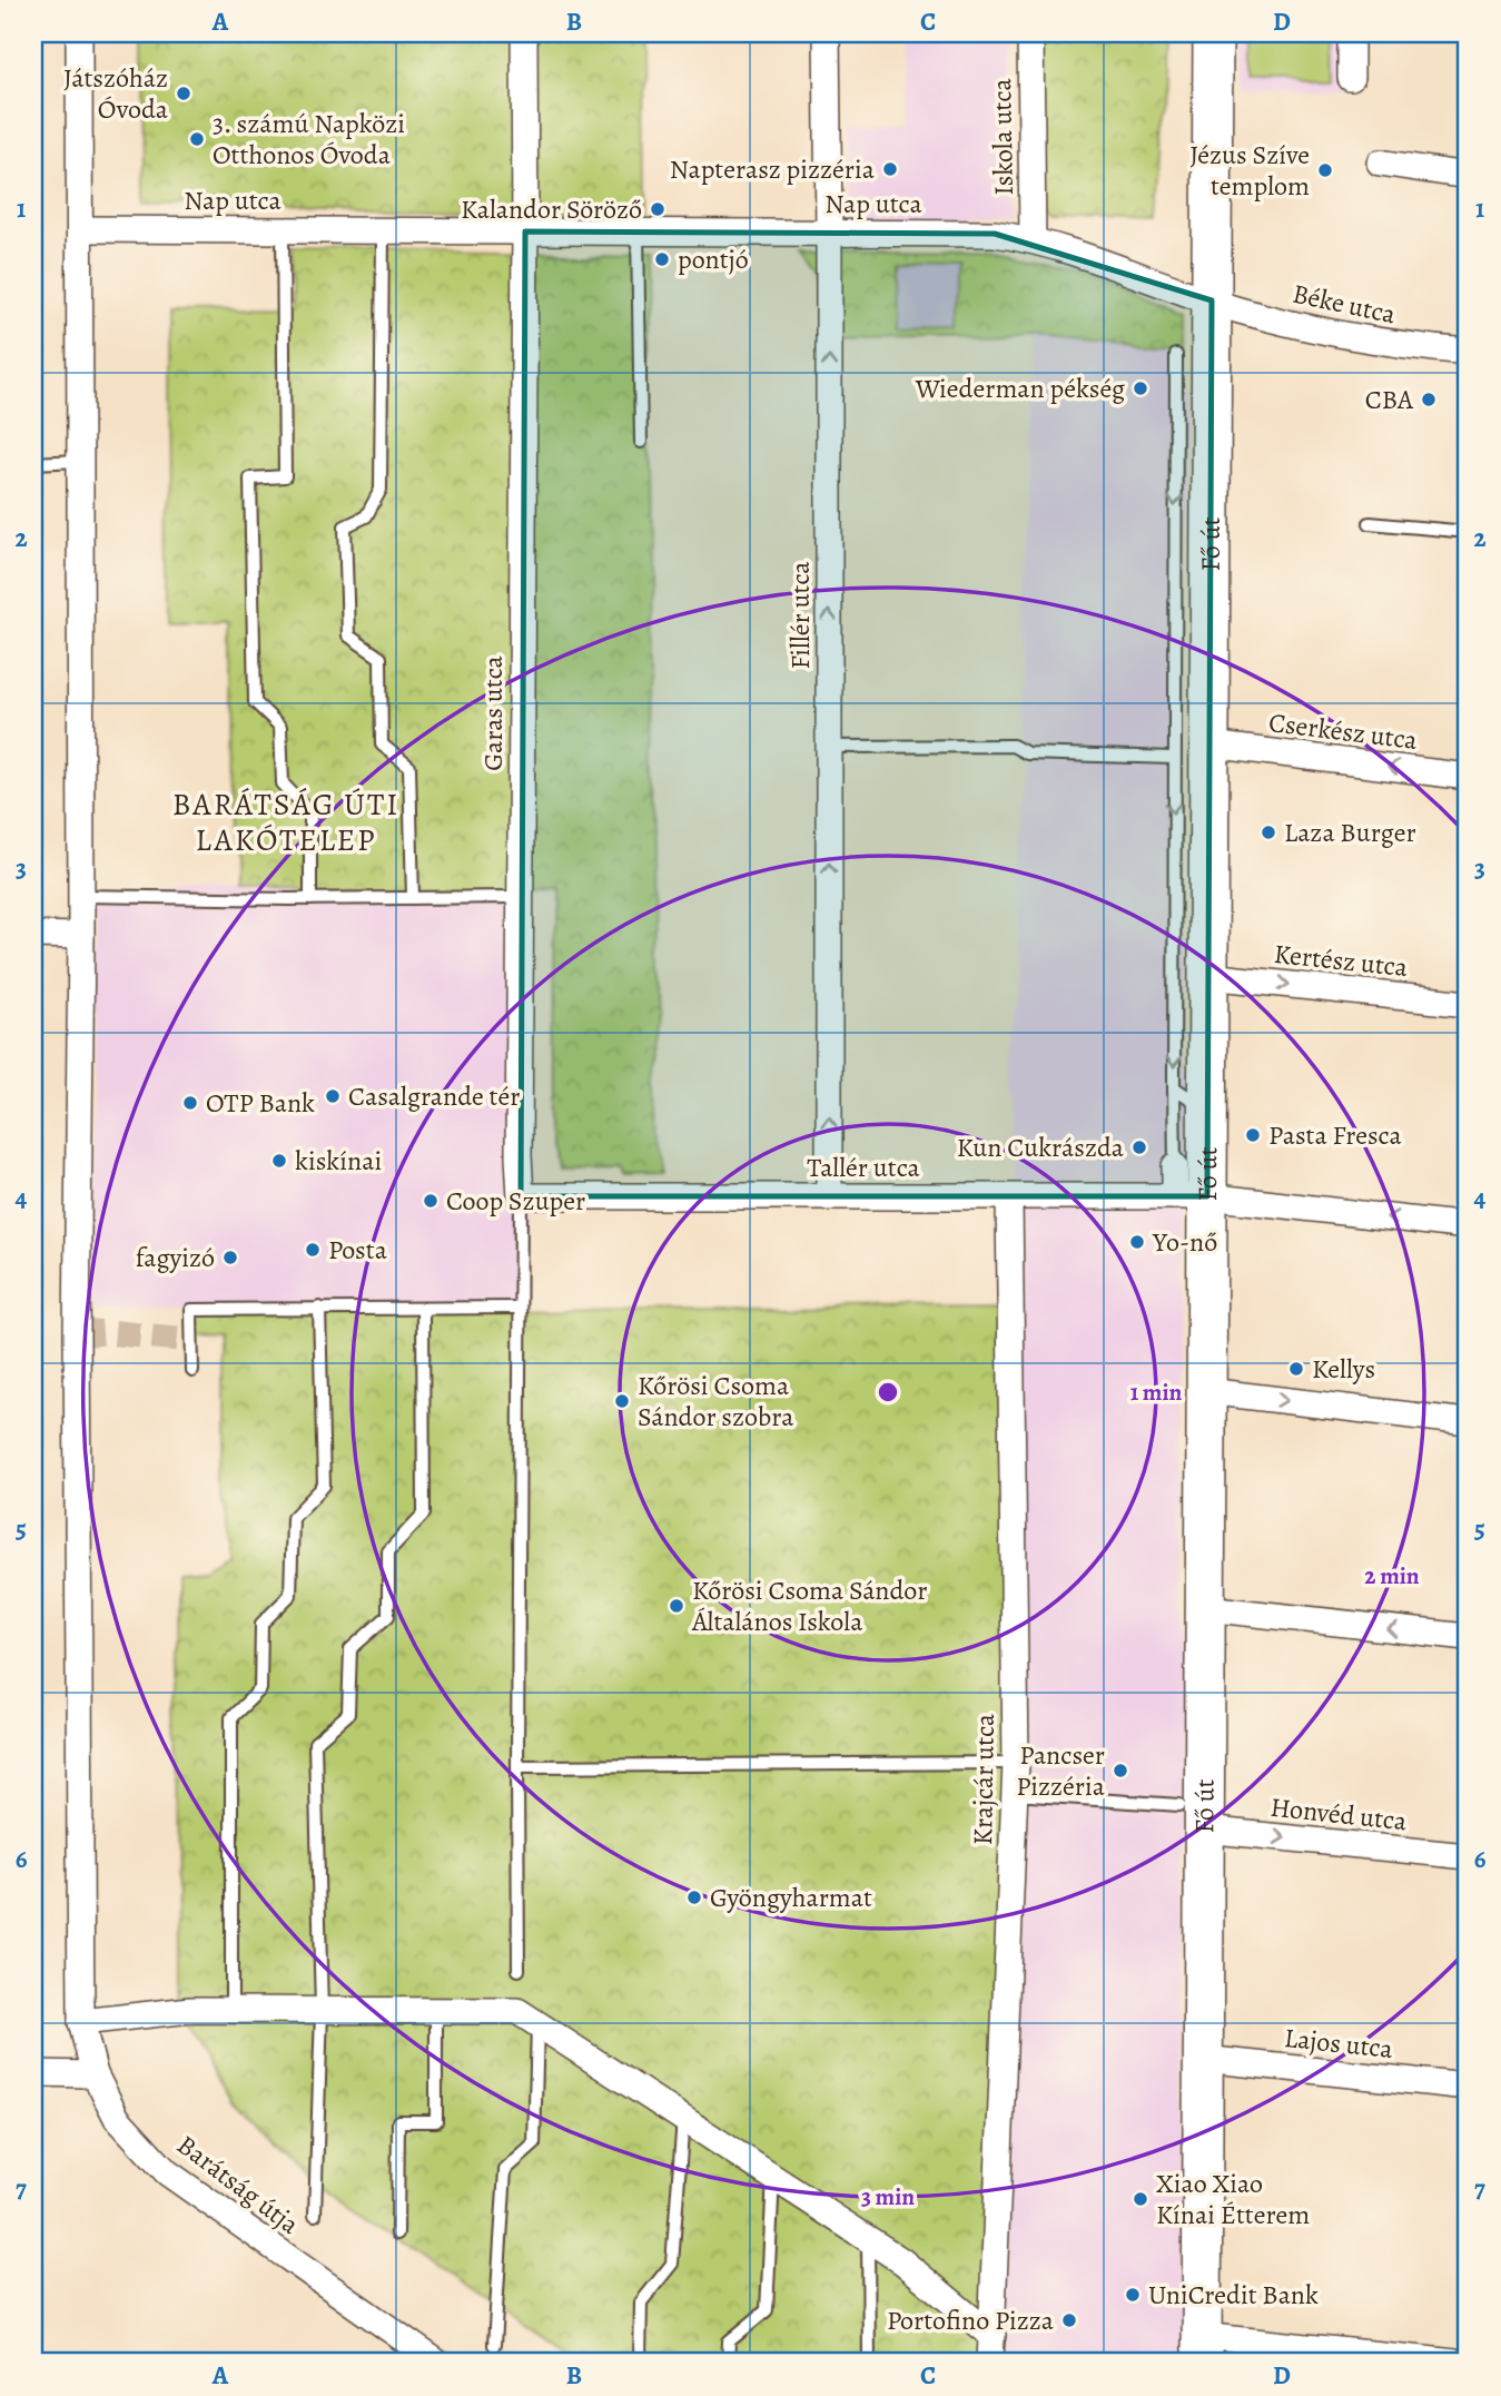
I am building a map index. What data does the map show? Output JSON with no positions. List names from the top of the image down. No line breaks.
{"streets":{"main road":["Fő út"],"street":["Iskola utca","Nap utca","Béke utca","Fillér utca","Garas utca","Cserkész utca","Kertész utca","Tallér utca","Krajcár utca","Honvéd utca","Lajos utca","Barátság útja"]},"crossings":[["Iskola utca","Nap utca"],["Nap utca","Béke utca"],["Nap utca","Fő út"],["Nap utca","Fillér utca"],["Nap utca","Garas utca"],["Nap utca","Barátság útja"],["Béke utca","Fő út"],["Fő út","Cserkész utca"],["Fő út","Kertész utca"],["Fő út","Tallér utca"],["Fő út","Honvéd utca"],["Fő út","Lajos utca"],["Fillér utca","Tallér utca"],["Garas utca","Tallér utca"],["Tallér utca","Krajcár utca"]],"one_way":["Fillér utca","Cserkész utca","Kertész utca"],"districts":["BARÁTSÁG ÚTI LAKÓTELEP"],"places":["Játszóház Óvoda","3. számú Napközi Otthonos Óvoda","Napterasz pizzéria","Jézus Szíve templom","Kalandor Söröző","pontjó","Wiederman pékség","CBA","Laza Burger","Casalgrande tér","OTP Bank","Pasta Fresca","Kun Cukrászda","kiskínai","Coop Szuper","Yo-nő","Posta","fagyizó","Kellys","Kőrösi Csoma Sándor szobra","Kőrösi Csoma Sándor Általános Iskola","Pancser Pizzéria","Gyöngyharmat","Xiao Xiao Kínai Étterem","UniCredit Bank","Portofino Pizza"],"grid":{"columns":["A","B","C","D"],"rows":["1","2","3","4","5","6","7"]},"rings":["1 min","2 min","3 min"]}
